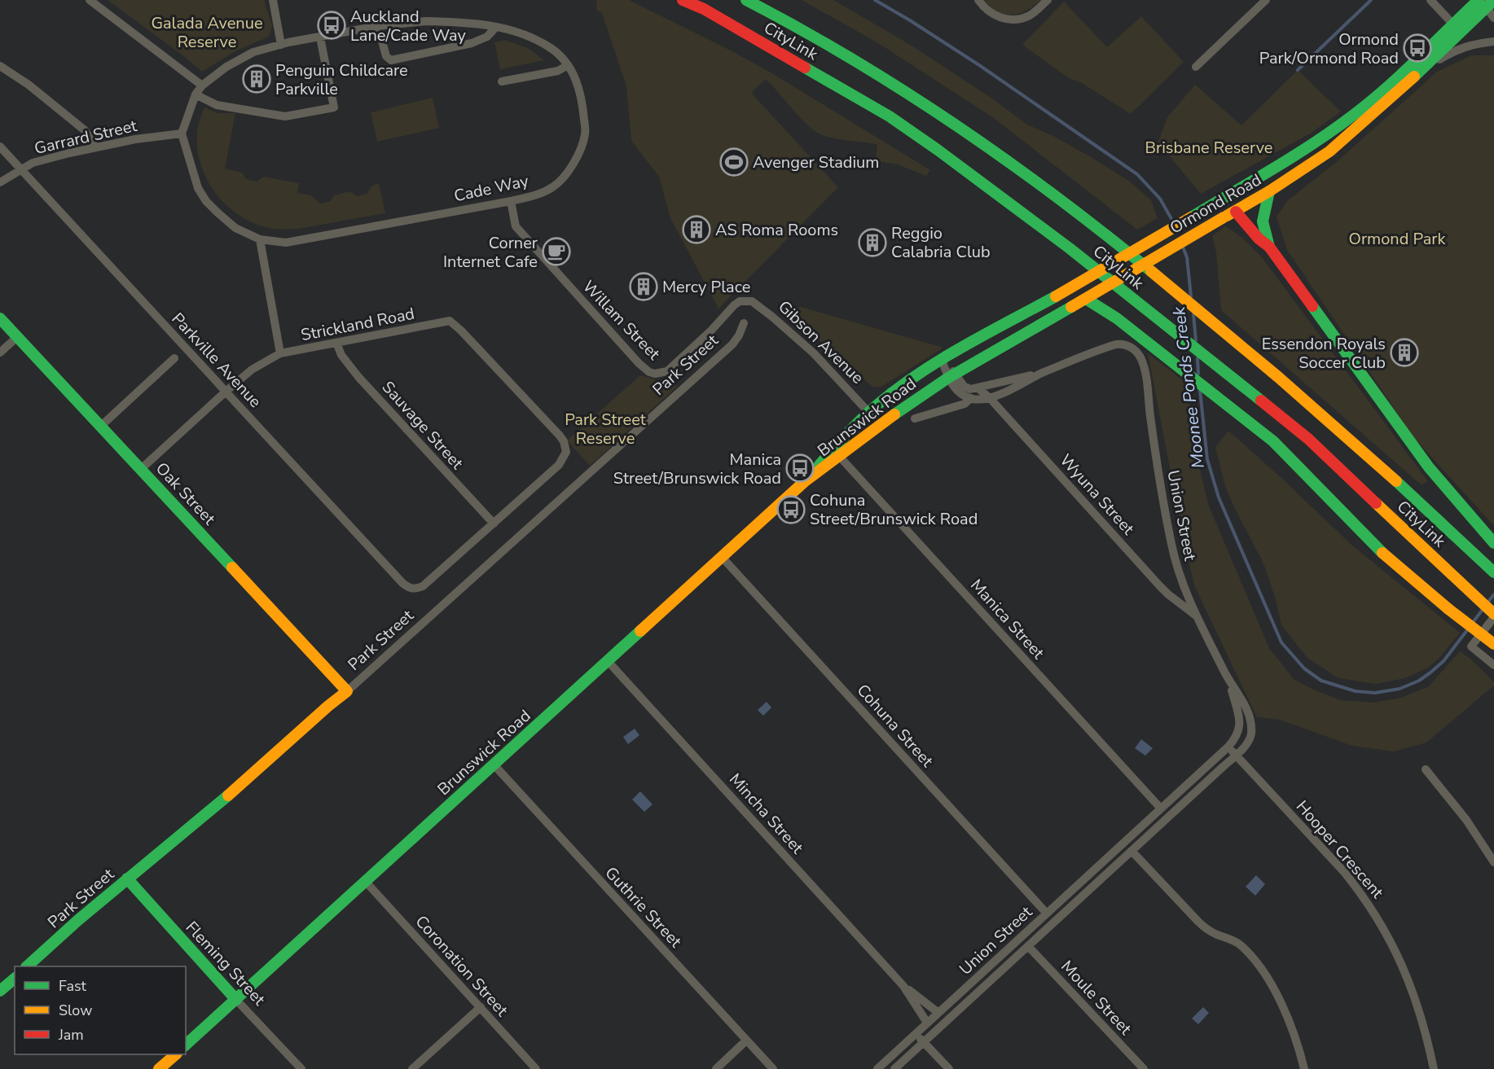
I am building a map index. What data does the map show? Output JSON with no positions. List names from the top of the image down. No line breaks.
{"streets":{"main road":["CityLink","Ormond Road","Gibson Avenue","Park Street","Brunswick Road","Oak Street","Fleming Street"],"street":["Garrard Street","Cade Way","Willam Street","Strickland Road","Parkville Avenue","Sauvage Street","Wyuna Street","Union Street","Manica Street","Cohuna Street","Mincha Street","Hooper Crescent","Guthrie Street","Coronation Street","Moule Street"]},"crossings":[["Garrard Street","Cade Way"],["Garrard Street","Parkville Avenue"],["Cade Way","Willam Street"],["Ormond Road","Brunswick Road"],["Willam Street","Gibson Avenue"],["Strickland Road","Parkville Avenue"],["Strickland Road","Park Street"],["Strickland Road","Sauvage Street"],["Strickland Road","Oak Street"],["Gibson Avenue","Brunswick Road"],["Parkville Avenue","Park Street"],["Park Street","Sauvage Street"],["Park Street","Oak Street"],["Park Street","Fleming Street"],["Brunswick Road","Wyuna Street"],["Brunswick Road","Union Street"],["Brunswick Road","Manica Street"],["Brunswick Road","Cohuna Street"],["Brunswick Road","Mincha Street"],["Brunswick Road","Guthrie Street"],["Brunswick Road","Fleming Street"],["Brunswick Road","Coronation Street"],["Wyuna Street","Union Street"],["Union Street","Manica Street"],["Union Street","Cohuna Street"],["Union Street","Mincha Street"],["Union Street","Hooper Crescent"],["Union Street","Moule Street"]],"water":["Moonee Ponds Creek"],"parks":["Galada Avenue Reserve","Brisbane Reserve","Ormond Park","Park Street Reserve"],"places":{"bus stop":["Auckland Lane/Cade Way","Ormond Park/Ormond Road","Manica Street/Brunswick Road","Cohuna Street/Brunswick Road"],"building":["Penguin Childcare Parkville","AS Roma Rooms","Reggio Calabria Club","Mercy Place","Essendon Royals Soccer Club"],"sports":["Avenger Stadium"],"cafe":["Corner Internet Cafe"]},"legend":["Fast","Slow","Jam"]}
